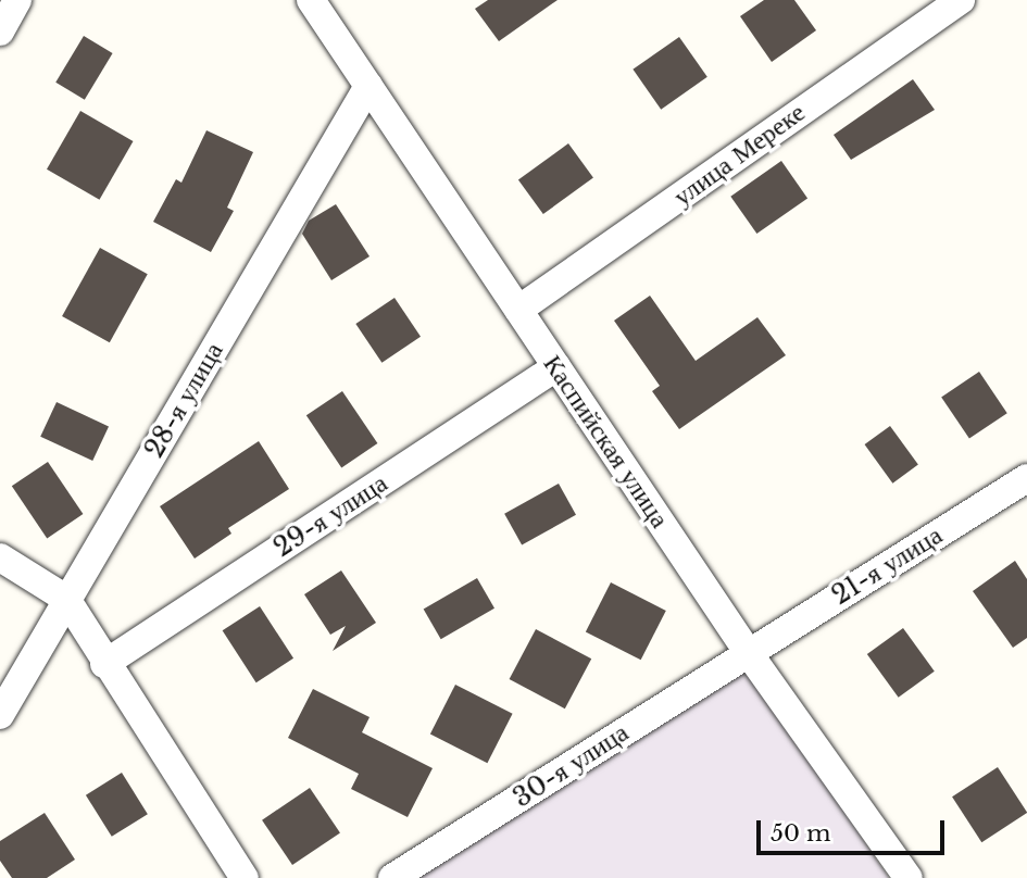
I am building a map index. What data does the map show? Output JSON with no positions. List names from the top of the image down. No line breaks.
{"streets":{"street":["улица Мереке","28-я улица","Каспийская улица","29-я улица","21-я улица","30-я улица"]},"crossings":[["улица Мереке","Каспийская улица"],["28-я улица","Каспийская улица"],["Каспийская улица","29-я улица"],["Каспийская улица","21-я улица"],["Каспийская улица","30-я улица"],["21-я улица","30-я улица"]],"scale_bar":"50 m"}
